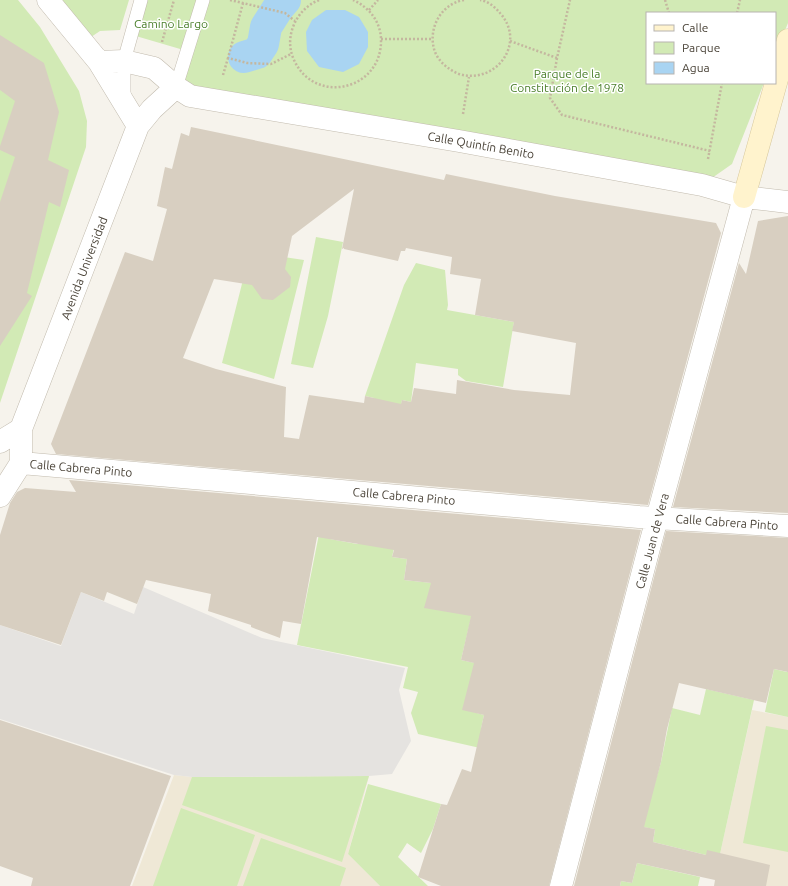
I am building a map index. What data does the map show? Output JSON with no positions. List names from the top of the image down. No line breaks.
{"streets":{"street":["Calle Quintín Benito","Avenida Universidad","Calle Cabrera Pinto","Calle Juan de Vera"]},"crossings":[["Calle Quintín Benito","Avenida Universidad"],["Calle Quintín Benito","Calle Juan de Vera"],["Avenida Universidad","Calle Cabrera Pinto"],["Calle Cabrera Pinto","Calle Juan de Vera"]],"parks":["Camino Largo","Parque de la Constitución de 1978"],"legend":["Calle","Parque","Agua"]}
